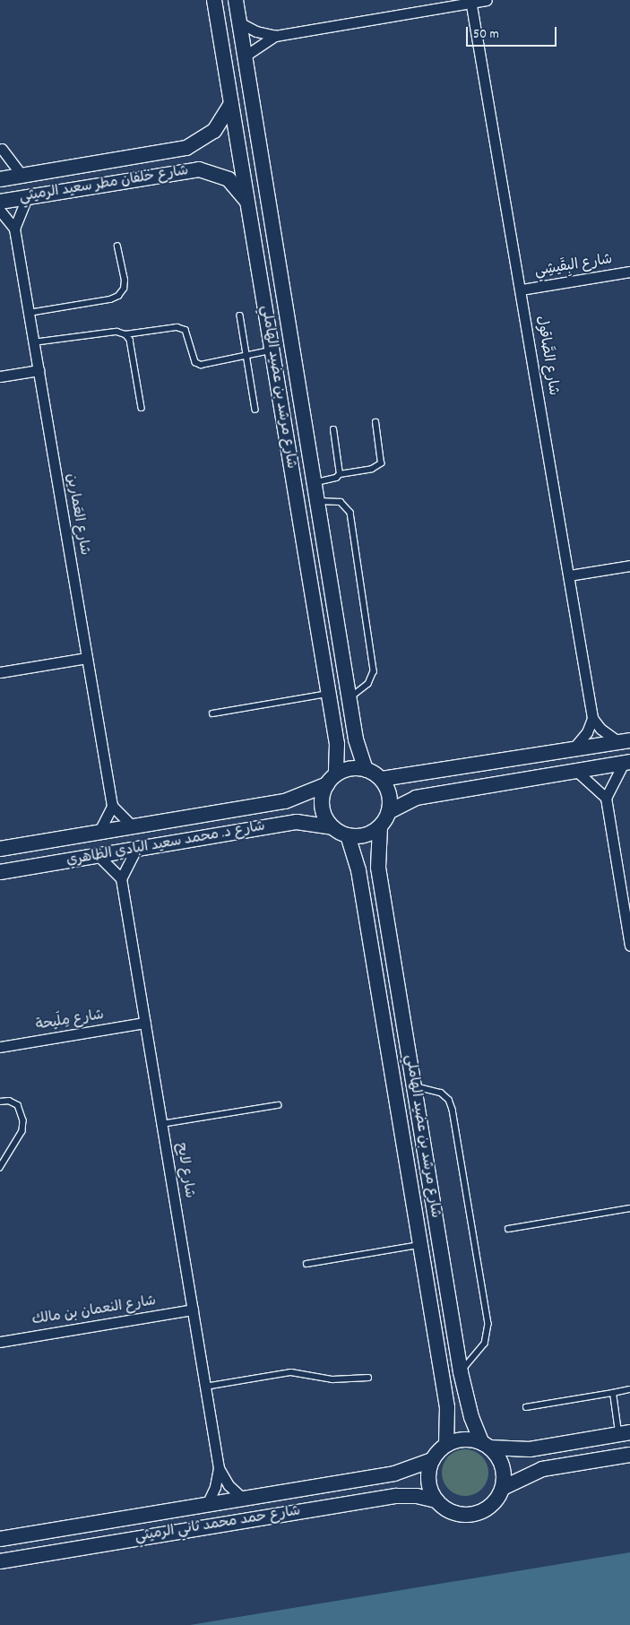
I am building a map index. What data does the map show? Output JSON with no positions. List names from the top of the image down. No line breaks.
{"streets":{"street":["شارع خلفان مطر سعيد الرميثي","شارع البِقَيشِي","شارع الصَّاقول","شارع مرشد بن عضيد الهاملي","شارع العَمارين","شارع د. محمد سعيد البادي الظاهري","شارع مِلَيحة","شارع لايح","شارع النعمان بن مالك","شارع حمد محمد ثاني الرميثي"]},"crossings":[["شارع خلفان مطر سعيد الرميثي","شارع مرشد بن عضيد الهاملي"],["شارع البِقَيشِي","شارع الصَّاقول"],["شارع مرشد بن عضيد الهاملي","شارع د. محمد سعيد البادي الظاهري"],["شارع مرشد بن عضيد الهاملي","شارع حمد محمد ثاني الرميثي"],["شارع مِلَيحة","شارع لايح"],["شارع لايح","شارع النعمان بن مالك"],["شارع لايح","شارع حمد محمد ثاني الرميثي"]],"scale_bar":"50 m"}
